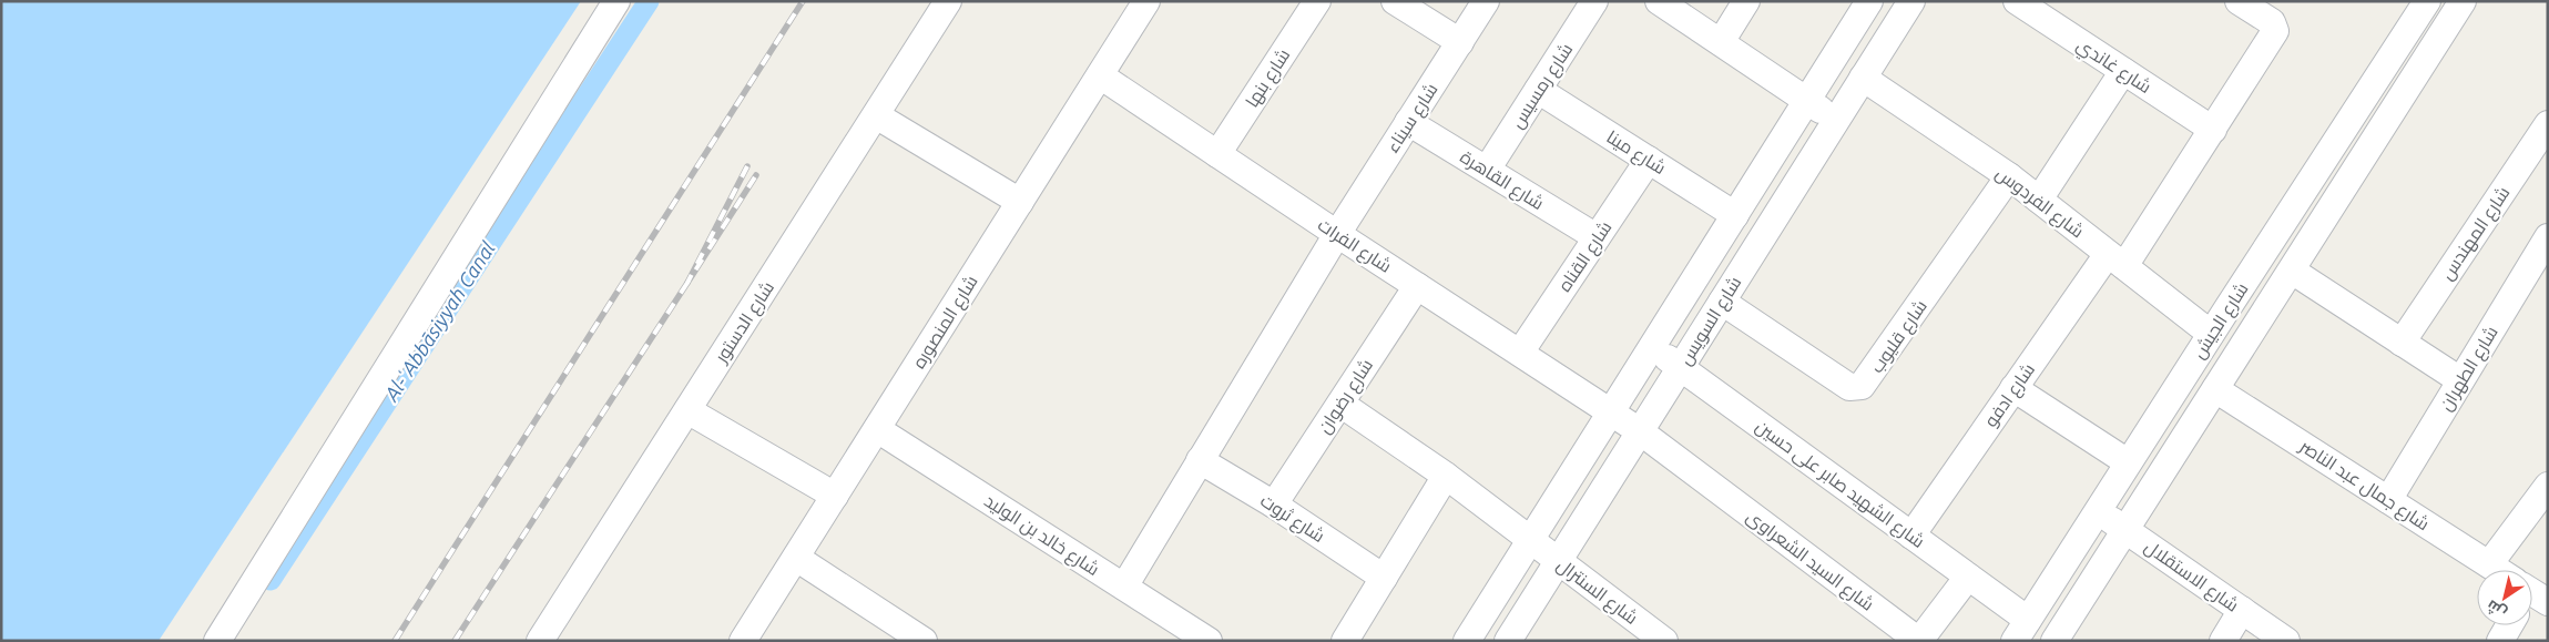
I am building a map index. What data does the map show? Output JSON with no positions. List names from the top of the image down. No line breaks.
{"streets":{"street":["شارع غاندي","شارع بنها","شارع رمسيس","شارع سيناء","شارع مينا","شارع القاهرة","شارع الفردوس","شارع المهندس","شارع الفرات","شارع القناه","شارع السويس","شارع الجيش","شارع الدستور","شارع المنصوره","شارع قليوب","شارع الطهران","شارع ادفو","شارع رضوان","شارع الشهيد صابر على حسين","شارع جمال عبد الناصر","شارع ثروت","شارع خالد بن الوليد","شارع السيد الشعراوى","شارع الاستقلال","شارع السنترال"]},"crossings":[["شارع غاندي","شارع ادفو"],["شارع بنها","شارع الفرات"],["شارع رمسيس","شارع مينا"],["شارع رمسيس","شارع القاهرة"],["شارع سيناء","شارع القاهرة"],["شارع سيناء","شارع الفرات"],["شارع سيناء","شارع ثروت"],["شارع سيناء","شارع خالد بن الوليد"],["شارع مينا","شارع القناه"],["شارع مينا","شارع السويس"],["شارع القاهرة","شارع القناه"],["شارع الفردوس","شارع السويس"],["شارع الفردوس","شارع الجيش"],["شارع الفردوس","شارع قليوب"],["شارع الفردوس","شارع ادفو"],["شارع الفرات","شارع القناه"],["شارع الفرات","شارع السويس"],["شارع الفرات","شارع المنصوره"],["شارع الفرات","شارع رضوان"],["شارع الفرات","شارع السيد الشعراوى"],["شارع السويس","شارع قليوب"],["شارع السويس","شارع الشهيد صابر على حسين"],["شارع السويس","شارع السيد الشعراوى"],["شارع السويس","شارع السنترال"],["شارع الجيش","شارع الشهيد صابر على حسين"],["شارع الجيش","شارع جمال عبد الناصر"],["شارع الجيش","شارع الاستقلال"],["شارع المنصوره","شارع خالد بن الوليد"],["شارع الطهران","شارع جمال عبد الناصر"],["شارع ادفو","شارع الشهيد صابر على حسين"],["شارع رضوان","شارع ثروت"],["شارع رضوان","شارع السنترال"],["شارع الشهيد صابر على حسين","شارع السيد الشعراوى"]],"water":["Al-ʿAbbāsiyyah Canal"],"north":"bottom left"}
